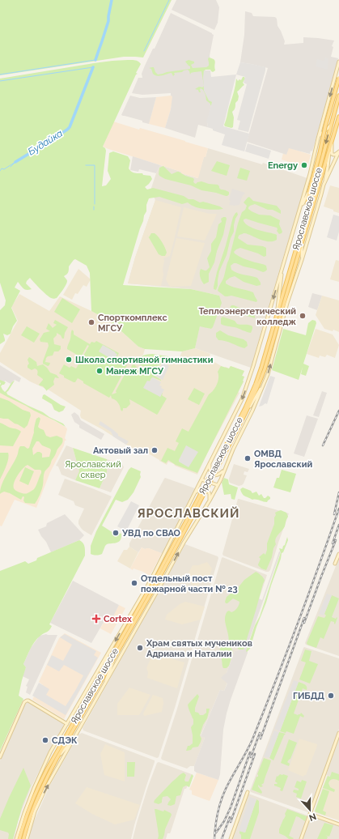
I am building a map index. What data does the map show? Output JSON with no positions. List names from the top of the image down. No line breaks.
{"streets":{"main road":["Ярославское шоссе"]},"districts":["ЯРОСЛАВСКИЙ"],"water":["Будайка"],"parks":["Ярославский сквер"],"places":{"other":["Energy","Теплоэнергетический колледж","Спорткомплекс МГСУ","Школа спортивной гимнастики","Манеж МГСУ","Актовый зал","ОМВД Ярославский","УВД по СВАО","Отдельный пост пожарной части № 23","Храм святых мучеников Адриана и Наталии","ГИБДД","СДЭК"],"health":["Cortex"]},"north":"bottom"}
